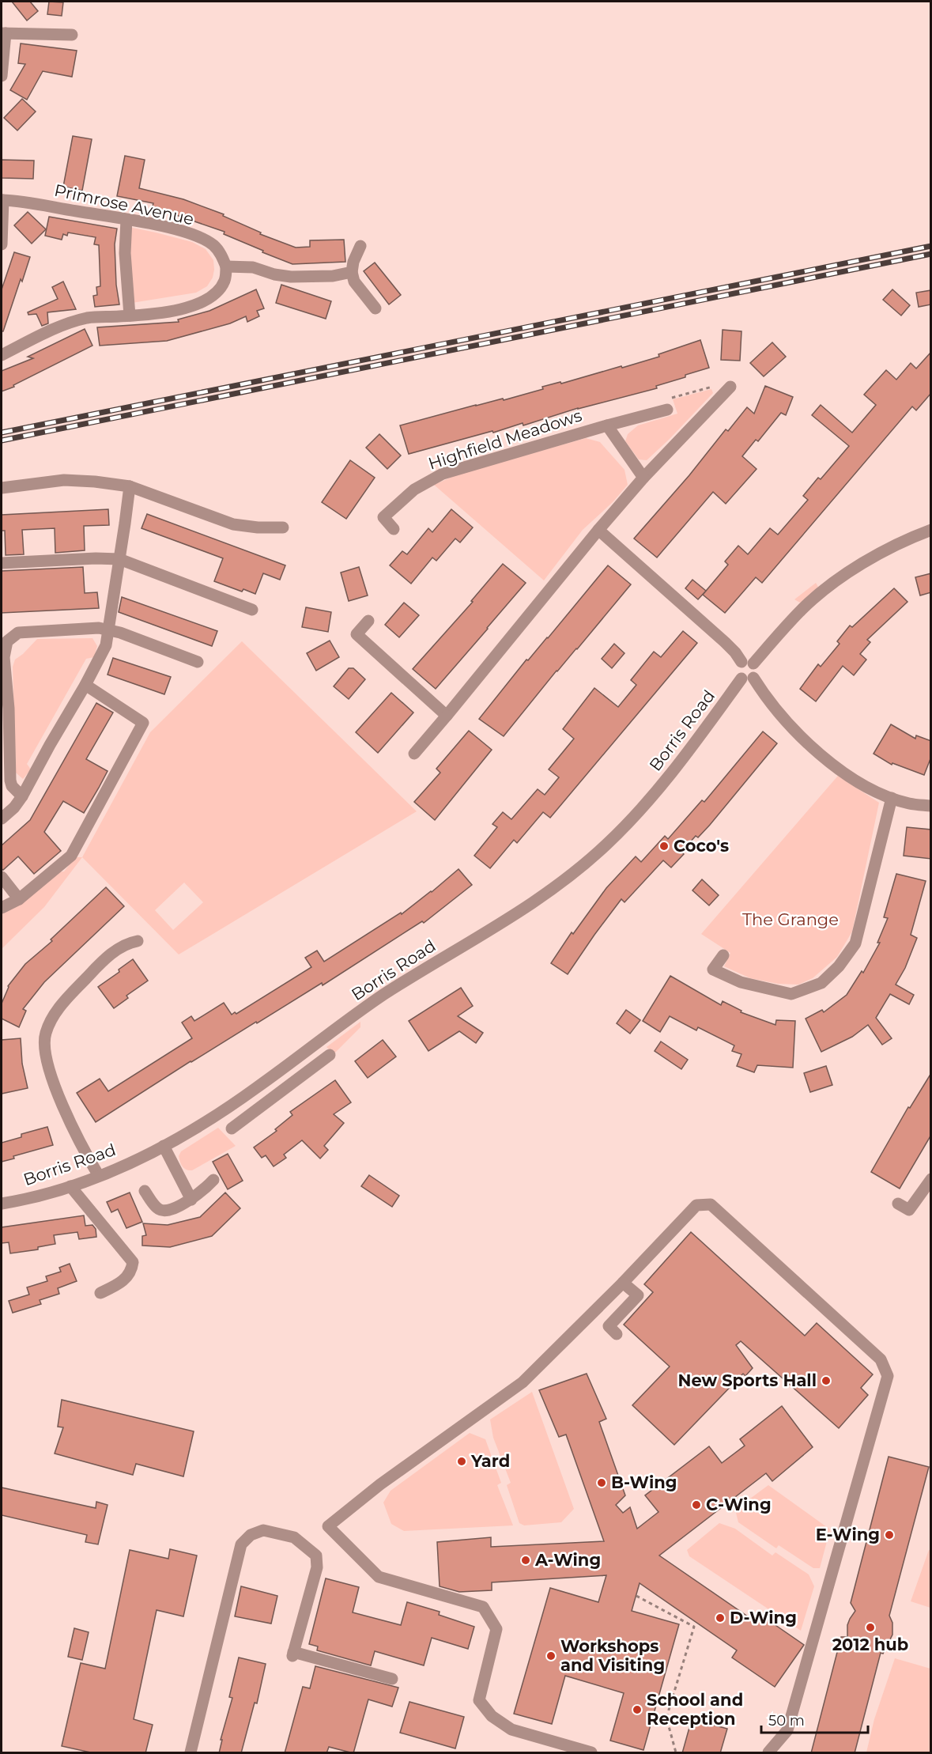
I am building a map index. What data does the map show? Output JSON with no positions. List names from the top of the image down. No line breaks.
{"streets":{"street":["Primrose Avenue","Highfield Meadows","Borris Road"]},"parks":["The Grange"],"places":["Coco's","New Sports Hall","Yard","B-Wing","C-Wing","E-Wing","A-Wing","D-Wing","2012 hub","Workshops and Visiting","School and Reception"],"scale_bar":"50 m"}
